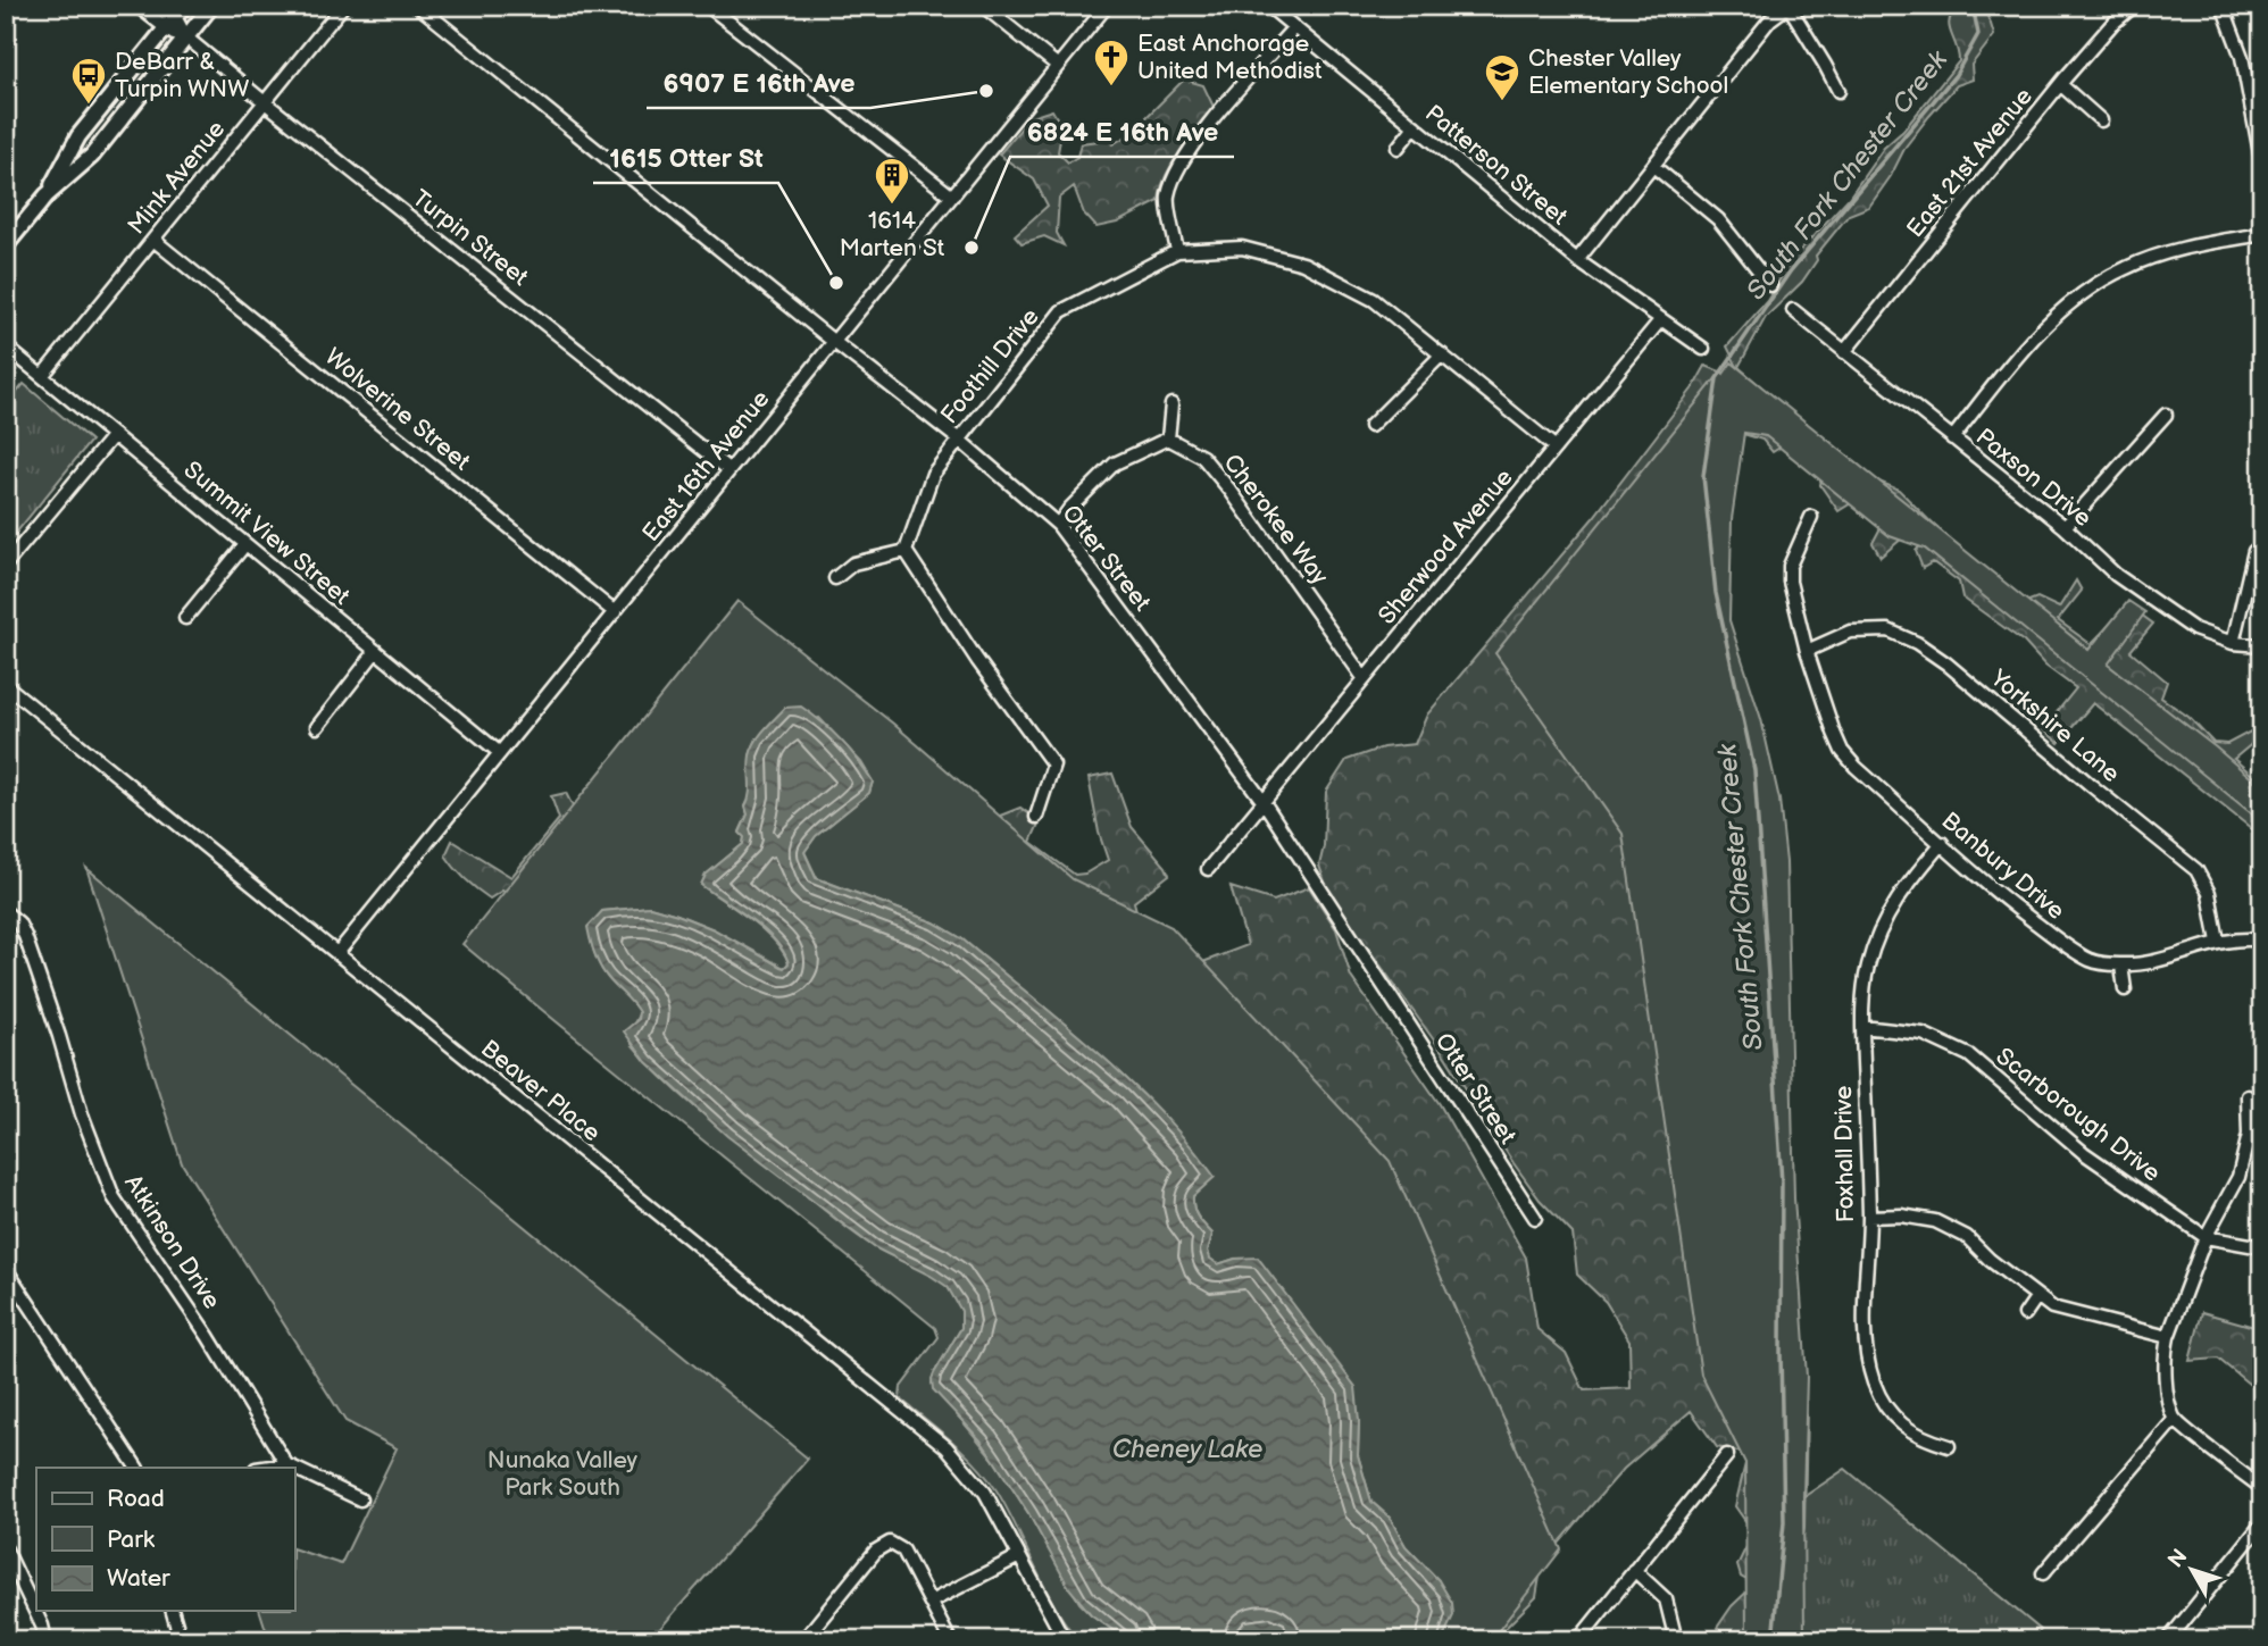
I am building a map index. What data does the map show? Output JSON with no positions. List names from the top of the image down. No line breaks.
{"streets":{"street":["East 21st Avenue","Patterson Street","Mink Avenue","Turpin Street","Foothill Drive","Wolverine Street","East 16th Avenue","Paxson Drive","Cherokee Way","Summit View Street","Sherwood Avenue","Otter Street","Yorkshire Lane","Banbury Drive","Beaver Place","Scarborough Drive","Foxhall Drive","Atkinson Drive"]},"crossings":[["East 21st Avenue","Paxson Drive"],["Patterson Street","Sherwood Avenue"],["Mink Avenue","Turpin Street"],["Mink Avenue","Wolverine Street"],["Mink Avenue","Summit View Street"],["Turpin Street","East 16th Avenue"],["Foothill Drive","Sherwood Avenue"],["Foothill Drive","Otter Street"],["Wolverine Street","East 16th Avenue"],["East 16th Avenue","Summit View Street"],["East 16th Avenue","Otter Street"],["East 16th Avenue","Beaver Place"],["Cherokee Way","Sherwood Avenue"],["Sherwood Avenue","Otter Street"],["Yorkshire Lane","Banbury Drive"],["Banbury Drive","Foxhall Drive"],["Scarborough Drive","Foxhall Drive"]],"water":["South Fork Chester Creek","Cheney Lake"],"parks":["Nunaka Valley Park South"],"places":{"church":["East Anchorage United Methodist"],"other":["6907 E 16th Ave","6824 E 16th Ave","1615 Otter St"],"school or university":["Chester Valley Elementary School"],"bus stop":["DeBarr & Turpin WNW"],"building":["1614 Marten St"]},"legend":["Road","Park","Water"],"north":"top left"}
